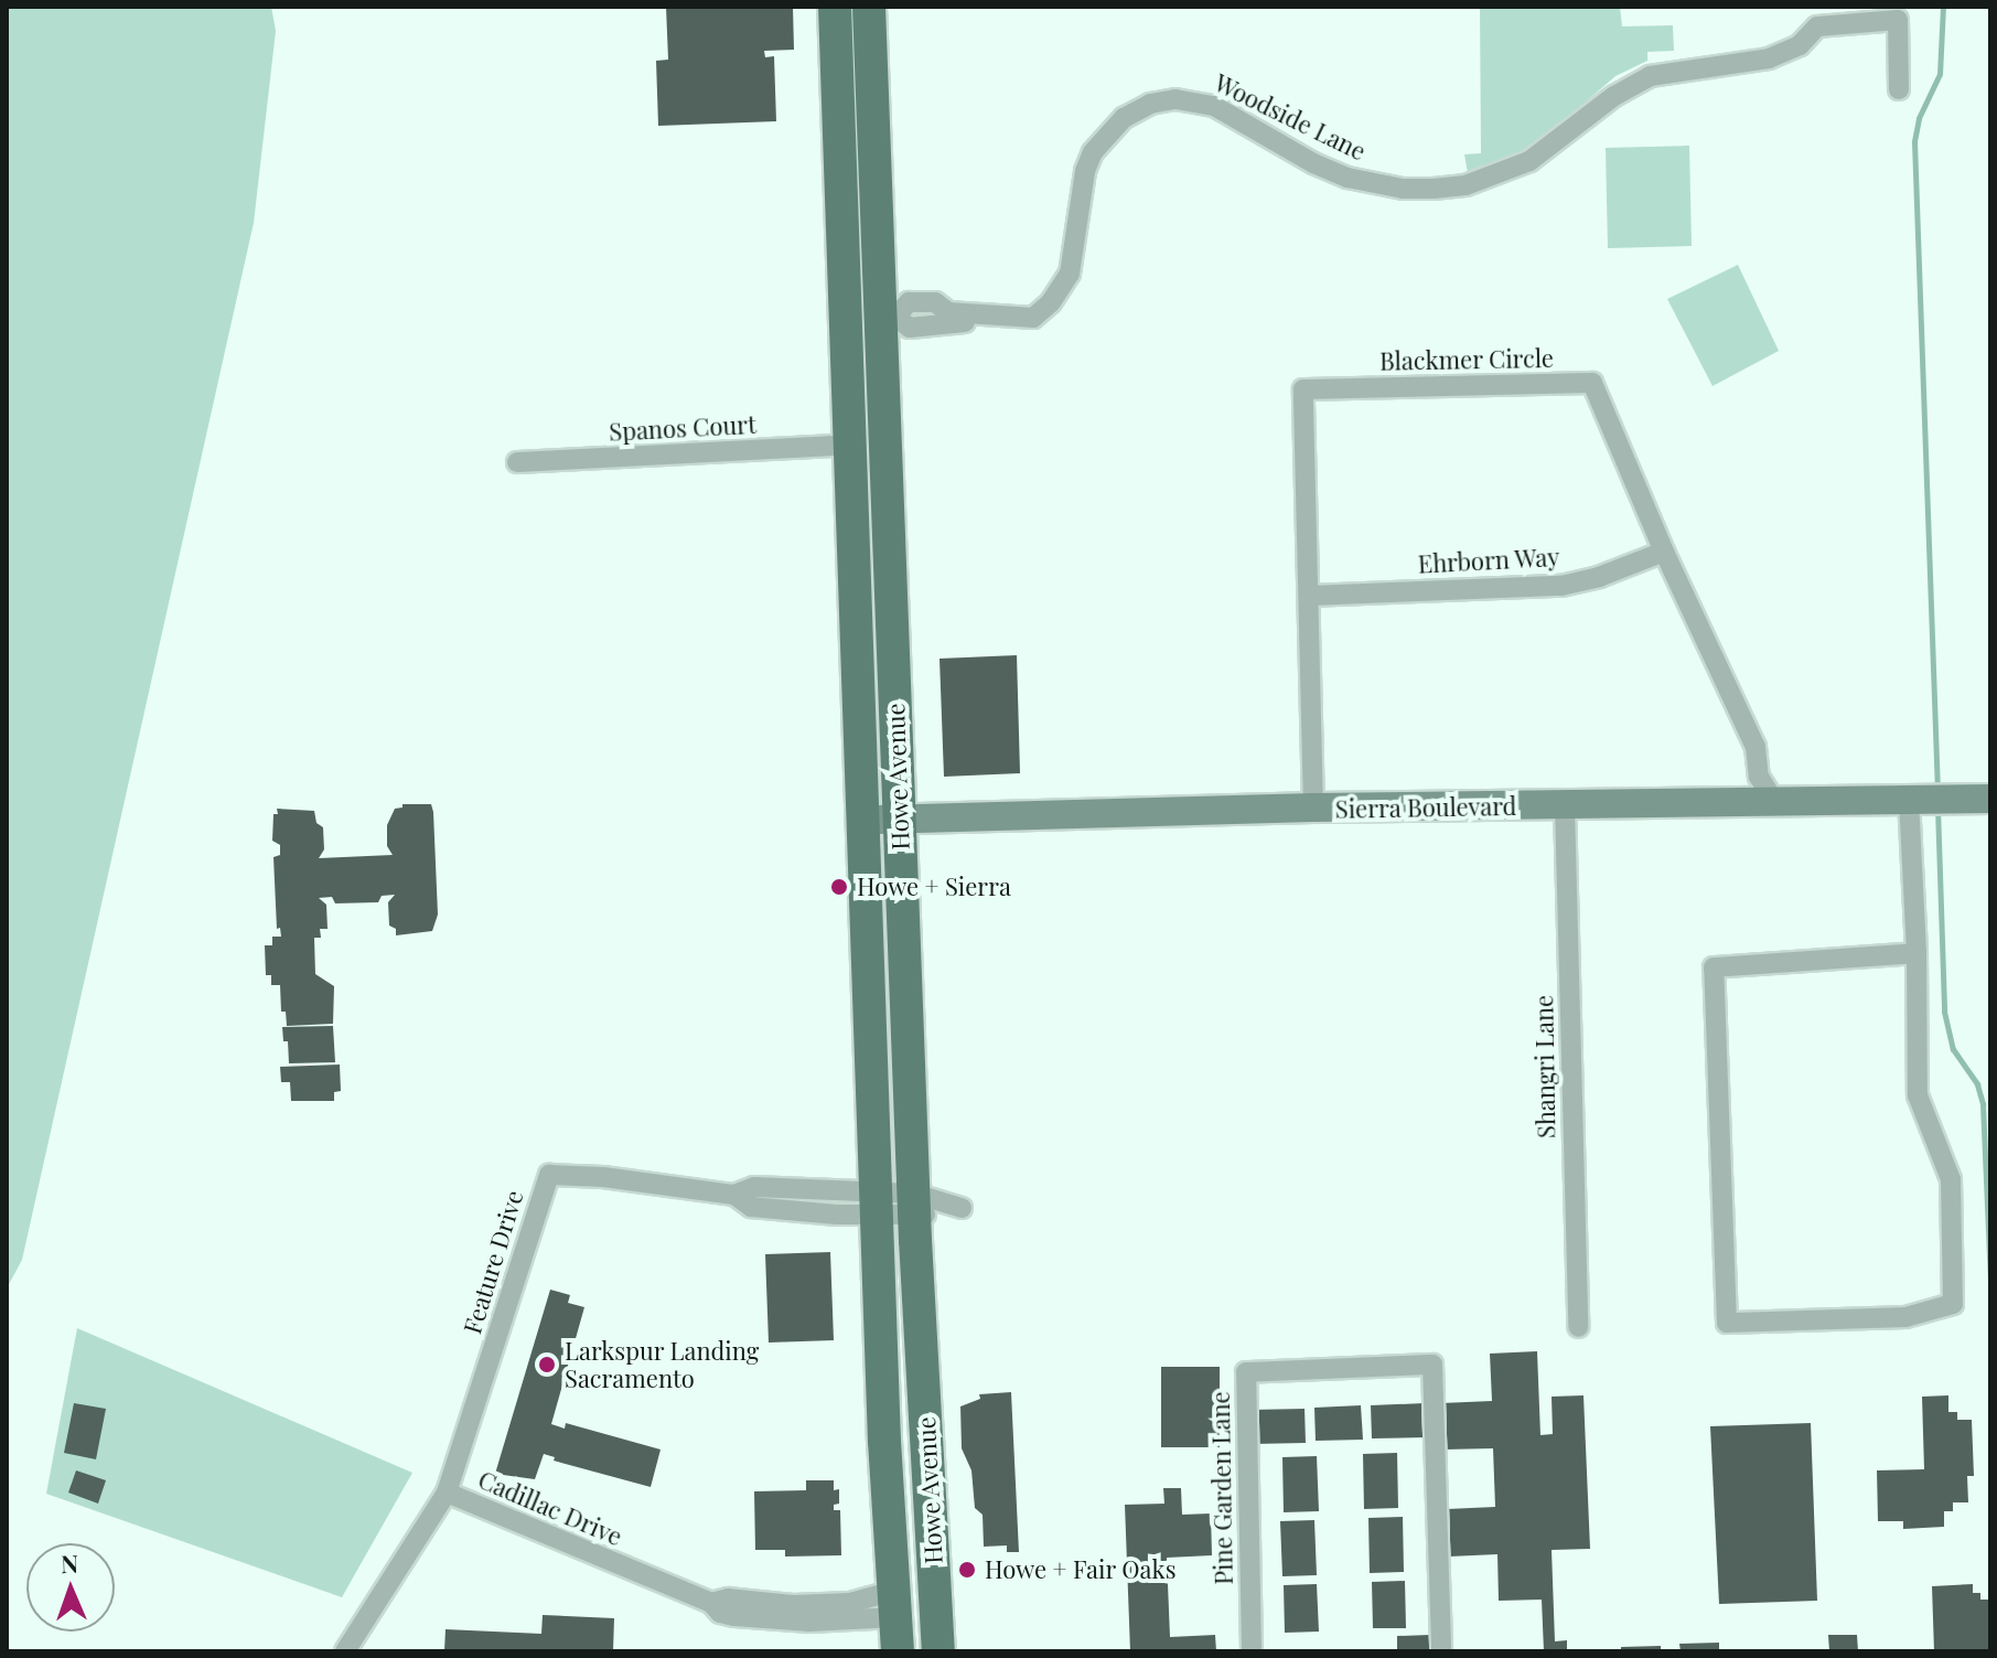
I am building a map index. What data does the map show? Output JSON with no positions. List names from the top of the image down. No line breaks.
{"streets":{"main road":["Howe Avenue"],"street":["Woodside Lane","Blackmer Circle","Spanos Court","Ehrborn Way","Sierra Boulevard","Shangri Lane","Feature Drive","Pine Garden Lane","Cadillac Drive"]},"crossings":[["Woodside Lane","Howe Avenue"],["Blackmer Circle","Ehrborn Way"],["Blackmer Circle","Sierra Boulevard"],["Spanos Court","Howe Avenue"],["Howe Avenue","Sierra Boulevard"],["Howe Avenue","Feature Drive"],["Howe Avenue","Cadillac Drive"],["Sierra Boulevard","Shangri Lane"],["Feature Drive","Cadillac Drive"]],"places":["Howe + Sierra","Larkspur Landing Sacramento","Howe + Fair Oaks"],"north":"top"}
